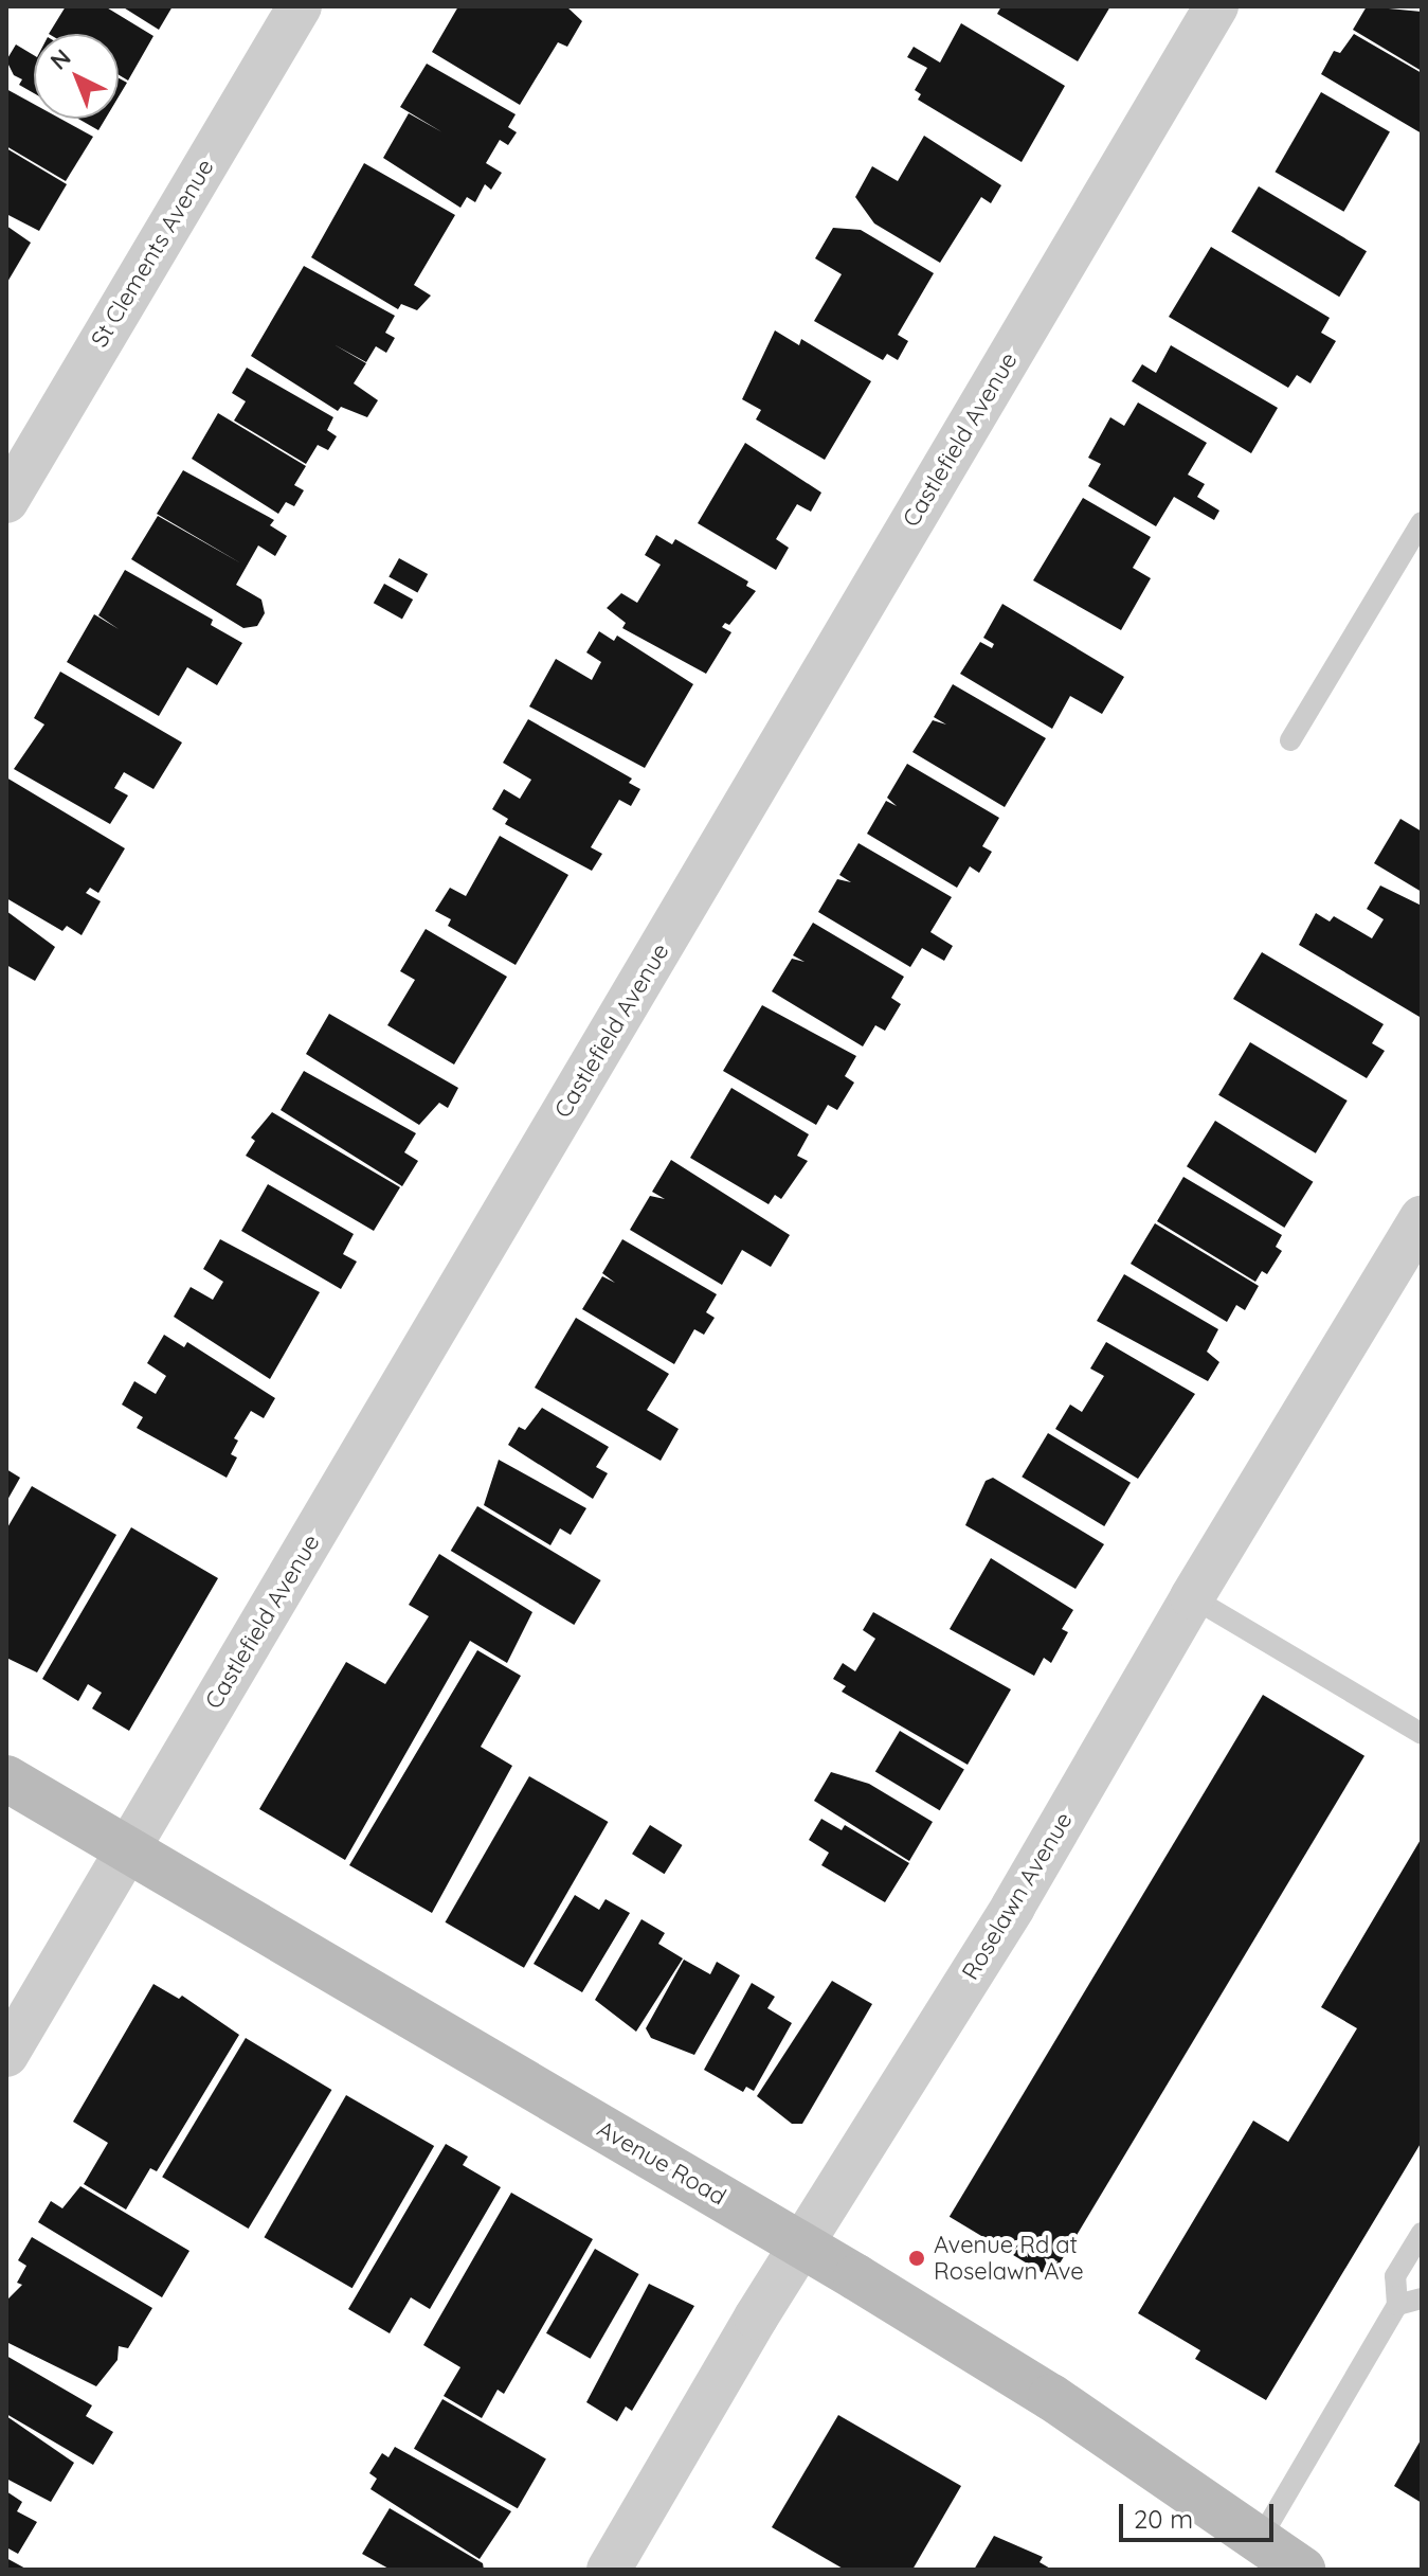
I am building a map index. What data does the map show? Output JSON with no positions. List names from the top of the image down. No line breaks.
{"streets":{"main road":["Avenue Road"],"street":["St Clements Avenue","Castlefield Avenue","Roselawn Avenue"]},"crossings":[["Castlefield Avenue","Avenue Road"],["Roselawn Avenue","Avenue Road"]],"places":["Avenue Rd at Roselawn Ave"],"scale_bar":"20 m","north":"top left"}
